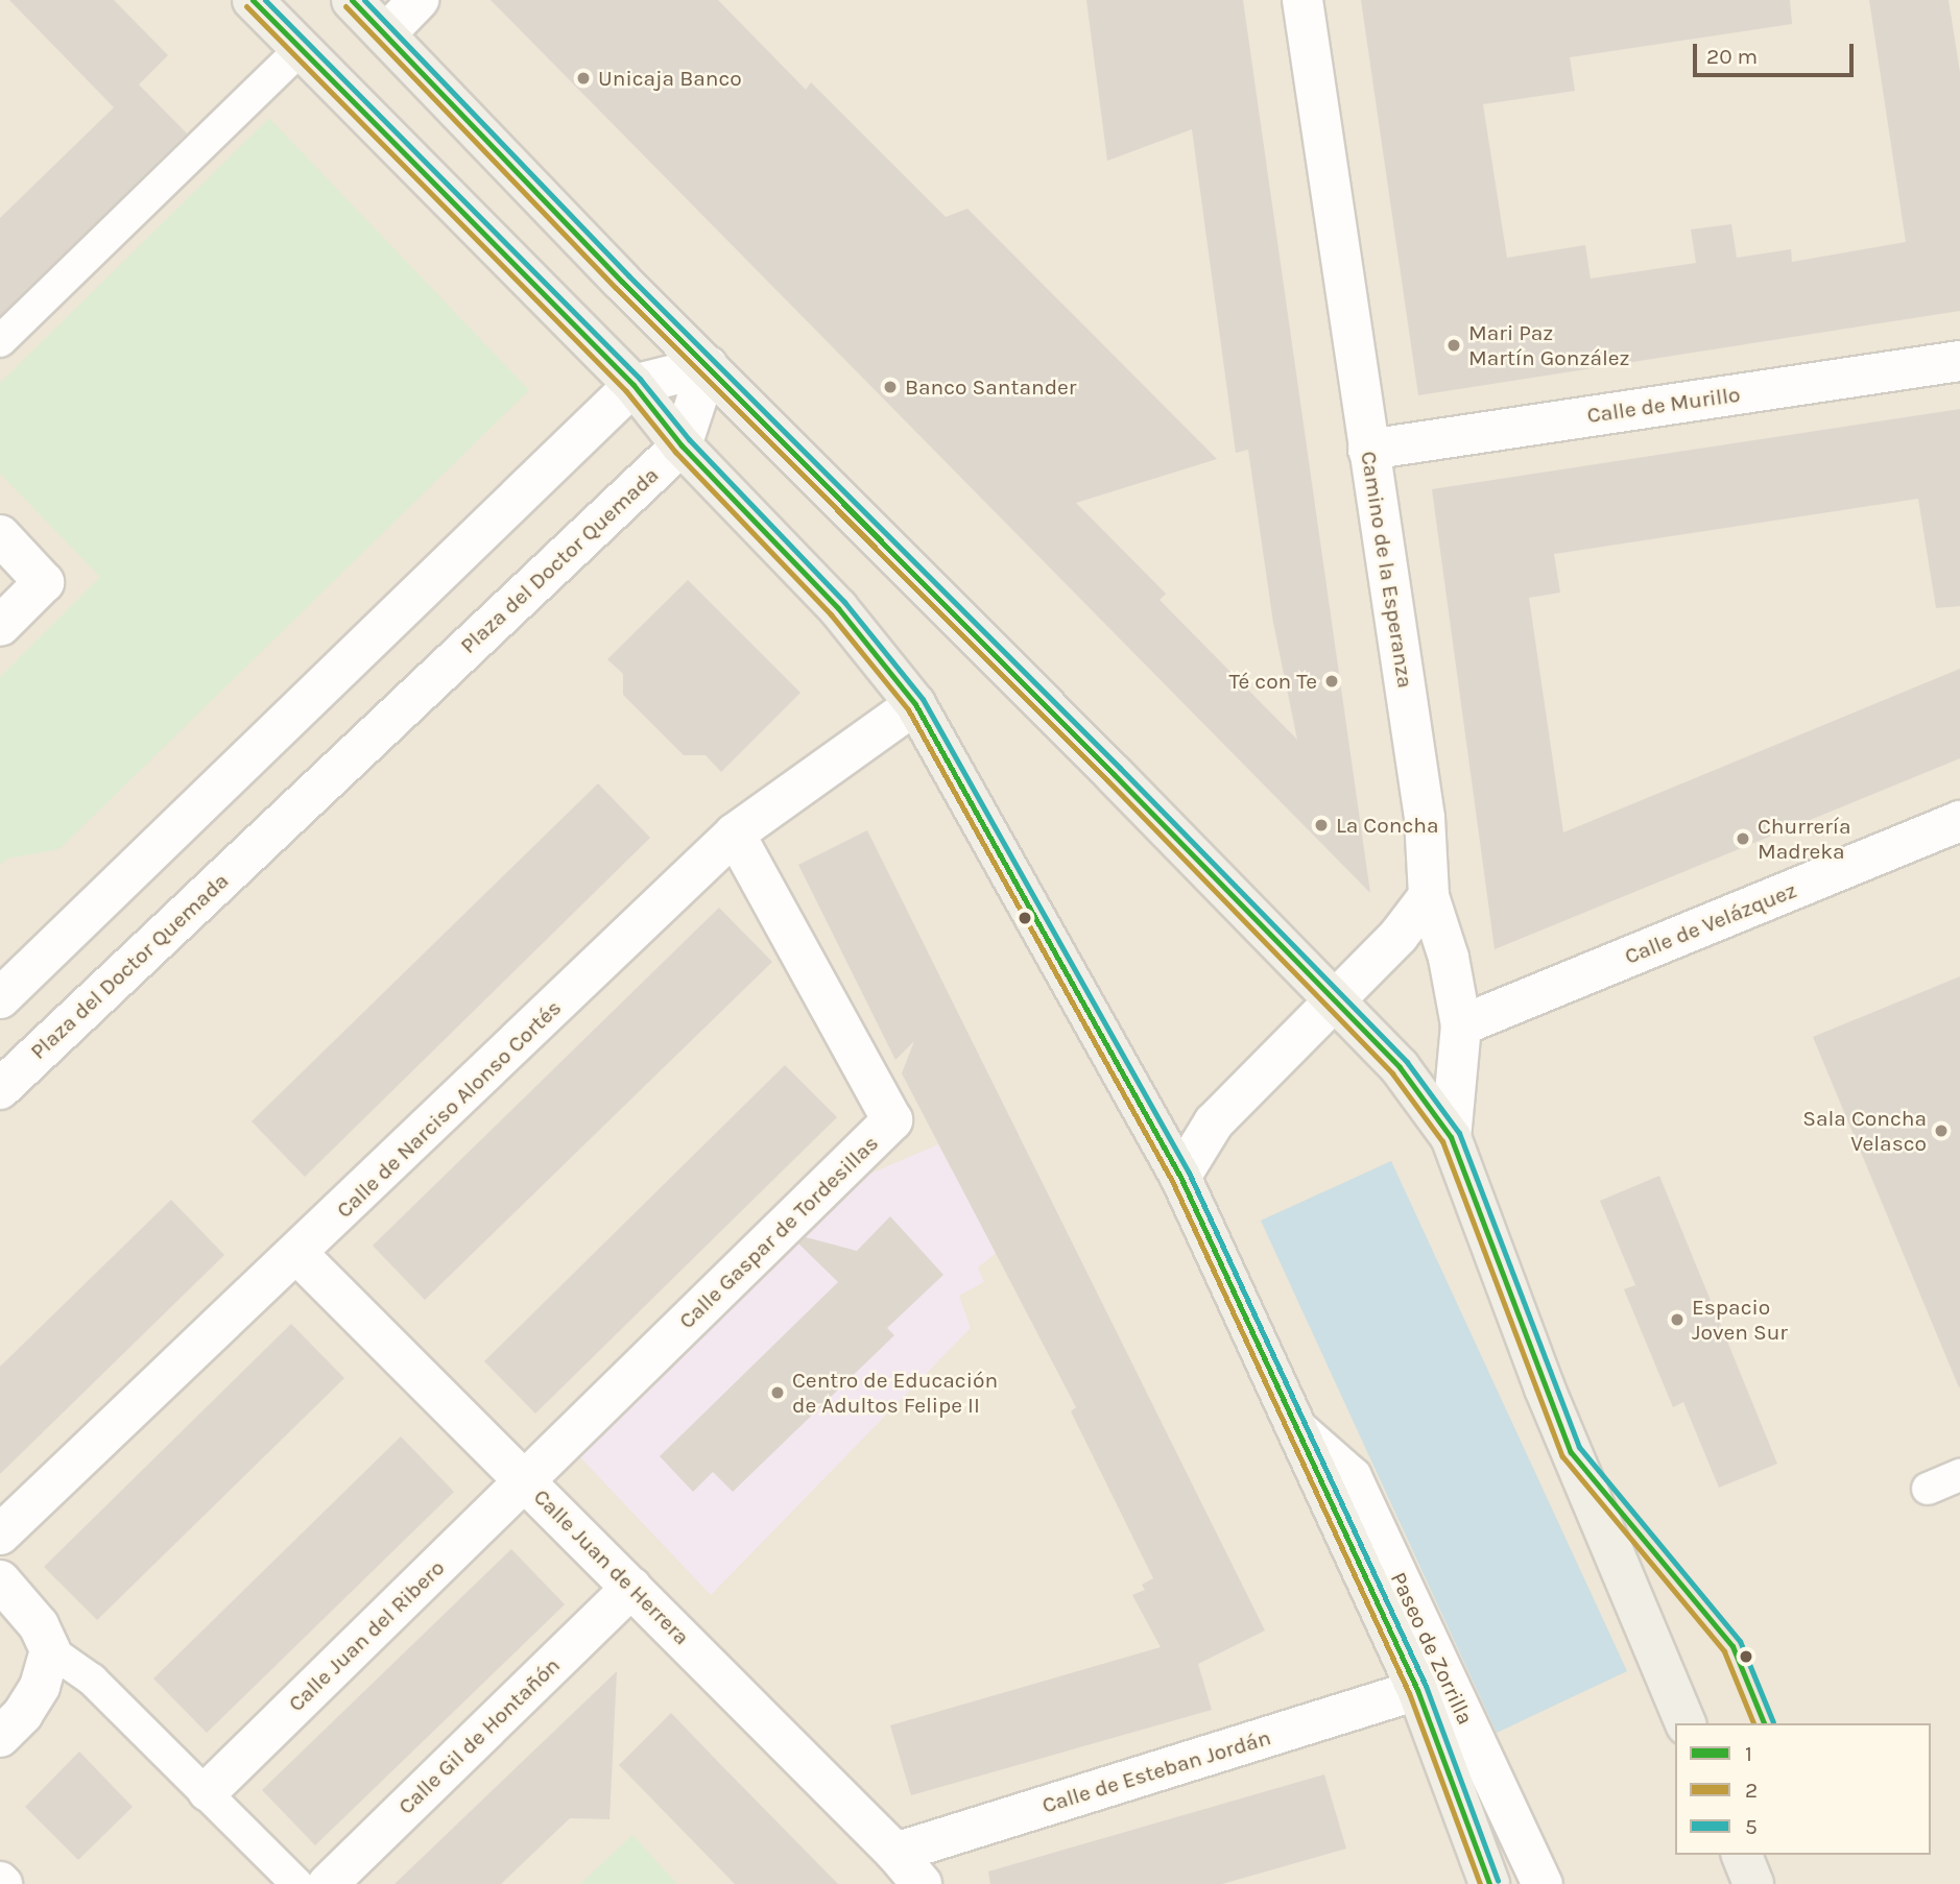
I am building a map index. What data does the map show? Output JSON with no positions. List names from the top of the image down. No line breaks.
{"streets":{"main road":["Paseo de Zorrilla"],"street":["Calle de Murillo","Plaza del Doctor Quemada","Camino de la Esperanza","Calle de Velázquez","Calle de Narciso Alonso Cortés","Calle Gaspar de Tordesillas","Calle Juan de Herrera","Calle Juan del Ribero","Calle Gil de Hontañón","Calle de Esteban Jordán"]},"crossings":[["Calle de Murillo","Camino de la Esperanza"],["Plaza del Doctor Quemada","Paseo de Zorrilla"],["Camino de la Esperanza","Calle de Velázquez"],["Calle de Narciso Alonso Cortés","Calle Gaspar de Tordesillas"],["Calle de Narciso Alonso Cortés","Calle Juan de Herrera"],["Calle de Narciso Alonso Cortés","Paseo de Zorrilla"],["Calle Gaspar de Tordesillas","Calle Juan de Herrera"],["Calle Gaspar de Tordesillas","Calle Juan del Ribero"],["Calle Juan de Herrera","Calle Juan del Ribero"],["Calle Juan de Herrera","Calle Gil de Hontañón"],["Calle Juan de Herrera","Calle de Esteban Jordán"],["Paseo de Zorrilla","Calle de Esteban Jordán"]],"places":["Unicaja Banco","Mari Paz Martín González","Banco Santander","Té con Te","La Concha","Churrería Madreka","Sala Concha Velasco","Espacio Joven Sur","Centro de Educación de Adultos Felipe II"],"lines":["transit line 1","transit line 5","transit line 2"],"legend":["1","2","5"],"scale_bar":"20 m"}
